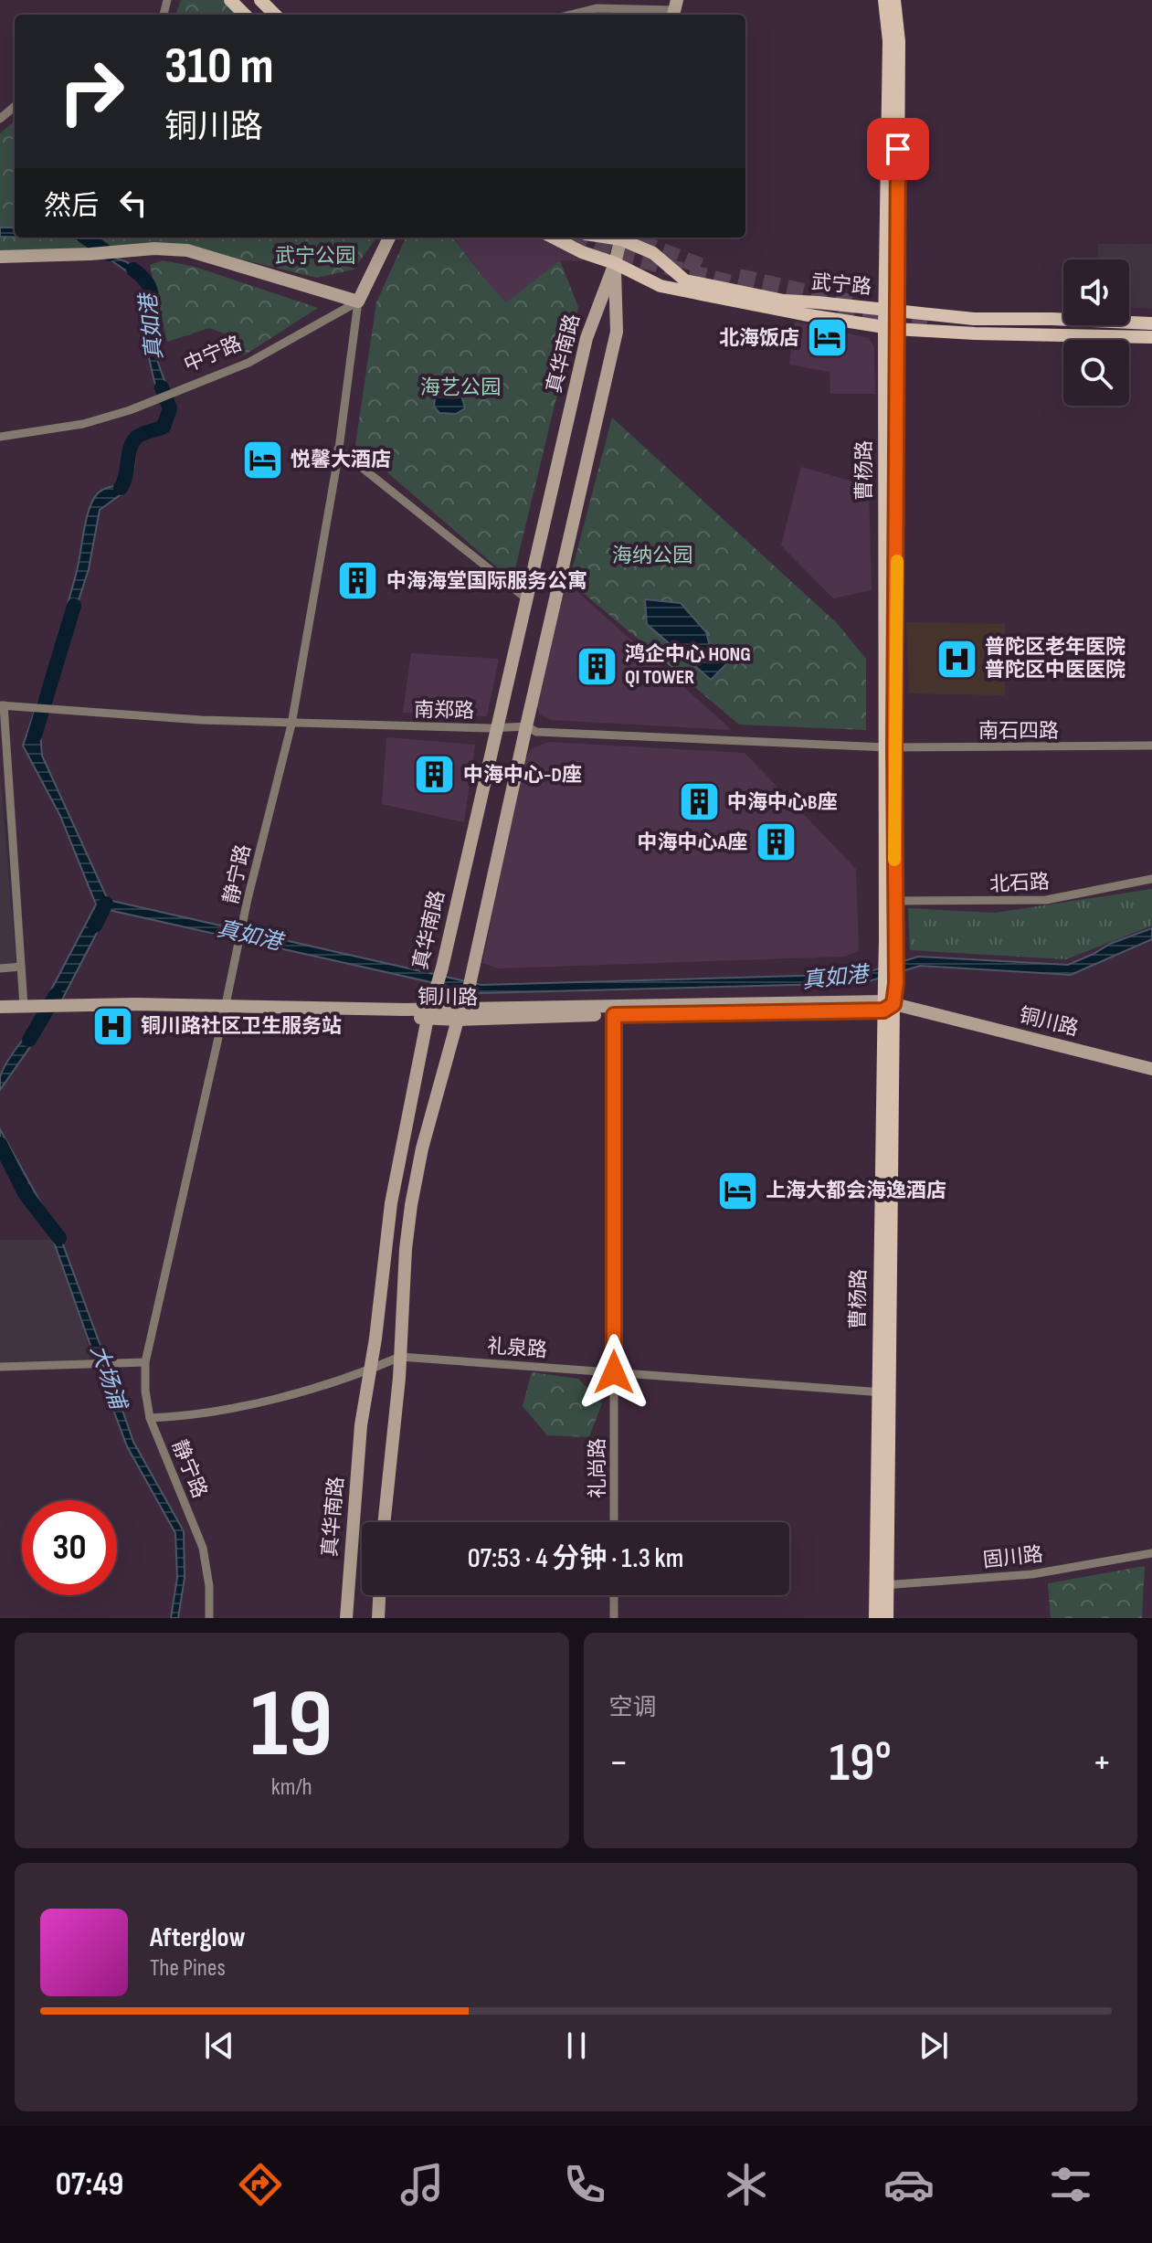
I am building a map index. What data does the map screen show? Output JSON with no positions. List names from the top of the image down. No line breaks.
{"streets":{"main road":["武宁路","真华南路","曹杨路","铜川路"],"street":["中宁路","南郑路","南石四路","静宁路","北石路","礼泉路","礼尚路","固川路"]},"crossings":[["武宁路","真华南路"],["武宁路","曹杨路"],["真华南路","南郑路"],["真华南路","铜川路"],["真华南路","礼泉路"],["中宁路","静宁路"],["曹杨路","南郑路"],["曹杨路","南石四路"],["曹杨路","北石路"],["曹杨路","铜川路"],["曹杨路","礼泉路"],["曹杨路","固川路"],["南郑路","南石四路"],["南郑路","静宁路"],["静宁路","铜川路"],["静宁路","礼泉路"],["铜川路","礼尚路"],["礼泉路","礼尚路"]],"water":["真如港","大场浦"],"parks":["武宁公园","海艺公园","海纳公园"],"places":{"hotel":["北海饭店","悦馨大酒店","上海大都会海逸酒店"],"building":["中海海堂国际服务公寓","鸿企中心 HONG QI TOWER","中海中心-D座","中海中心B座","中海中心A座"],"hospital":["普陀区老年医院 普陀区中医医院","铜川路社区卫生服务站"]},"page":{"turn":["310 m","铜川路"],"then":"然后","limit":"30","trip":"07:53 · 4 分钟 · 1.3 km","tile":[["19","km/h"],"空调"],"heat":["−","19°","+"],"song":["Afterglow","The Pines"],"tabs":"07:49"}}
